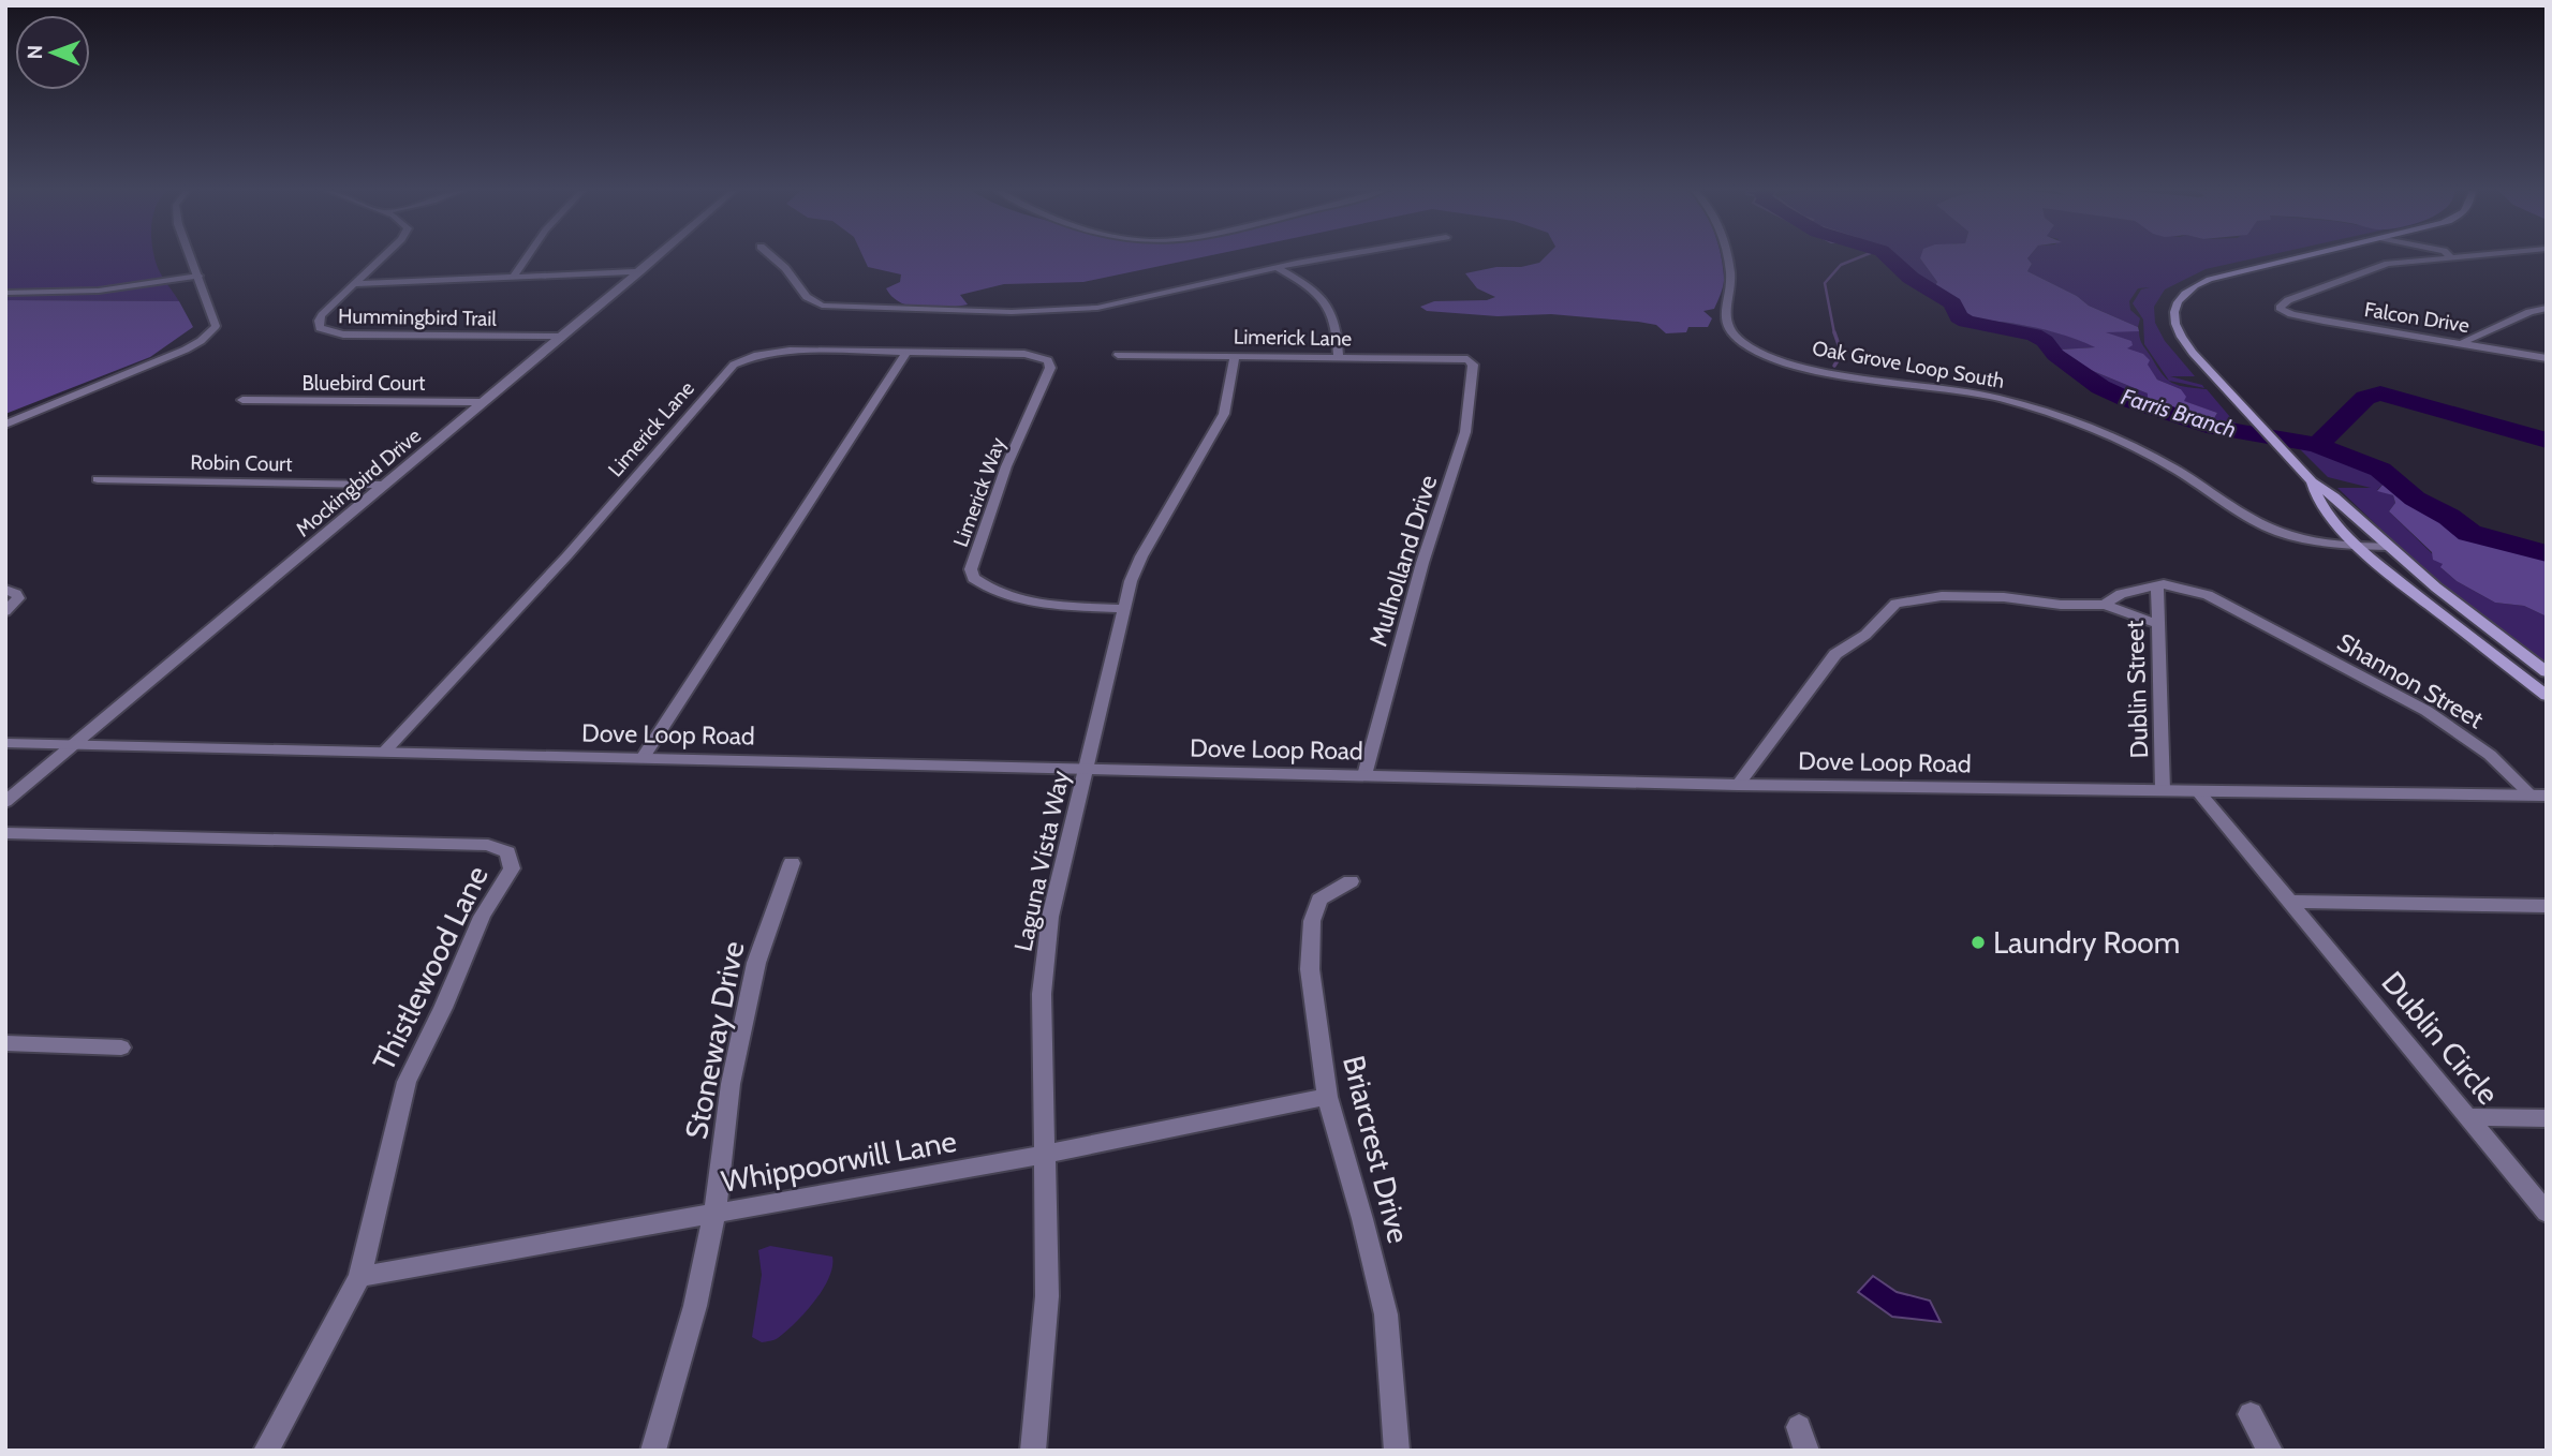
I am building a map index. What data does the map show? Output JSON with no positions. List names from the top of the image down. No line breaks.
{"streets":{"street":["Hummingbird Trail","Falcon Drive","Limerick Lane","Oak Grove Loop South","Bluebird Court","Robin Court","Mockingbird Drive","Limerick Way","Mulholland Drive","Shannon Street","Dublin Street","Dove Loop Road","Laguna Vista Way","Thistlewood Lane","Dublin Circle","Stoneway Drive","Briarcrest Drive","Whippoorwill Lane"]},"crossings":[["Hummingbird Trail","Mockingbird Drive"],["Limerick Lane","Limerick Way"],["Limerick Lane","Mulholland Drive"],["Limerick Lane","Dove Loop Road"],["Limerick Lane","Laguna Vista Way"],["Bluebird Court","Mockingbird Drive"],["Robin Court","Mockingbird Drive"],["Mockingbird Drive","Dove Loop Road"],["Limerick Way","Laguna Vista Way"],["Mulholland Drive","Dove Loop Road"],["Shannon Street","Dublin Street"],["Shannon Street","Dove Loop Road"],["Dublin Street","Dove Loop Road"],["Dove Loop Road","Laguna Vista Way"],["Dove Loop Road","Dublin Circle"],["Laguna Vista Way","Whippoorwill Lane"],["Thistlewood Lane","Whippoorwill Lane"],["Stoneway Drive","Whippoorwill Lane"],["Briarcrest Drive","Whippoorwill Lane"]],"water":["Farris Branch"],"places":["Laundry Room"],"north":"left"}
